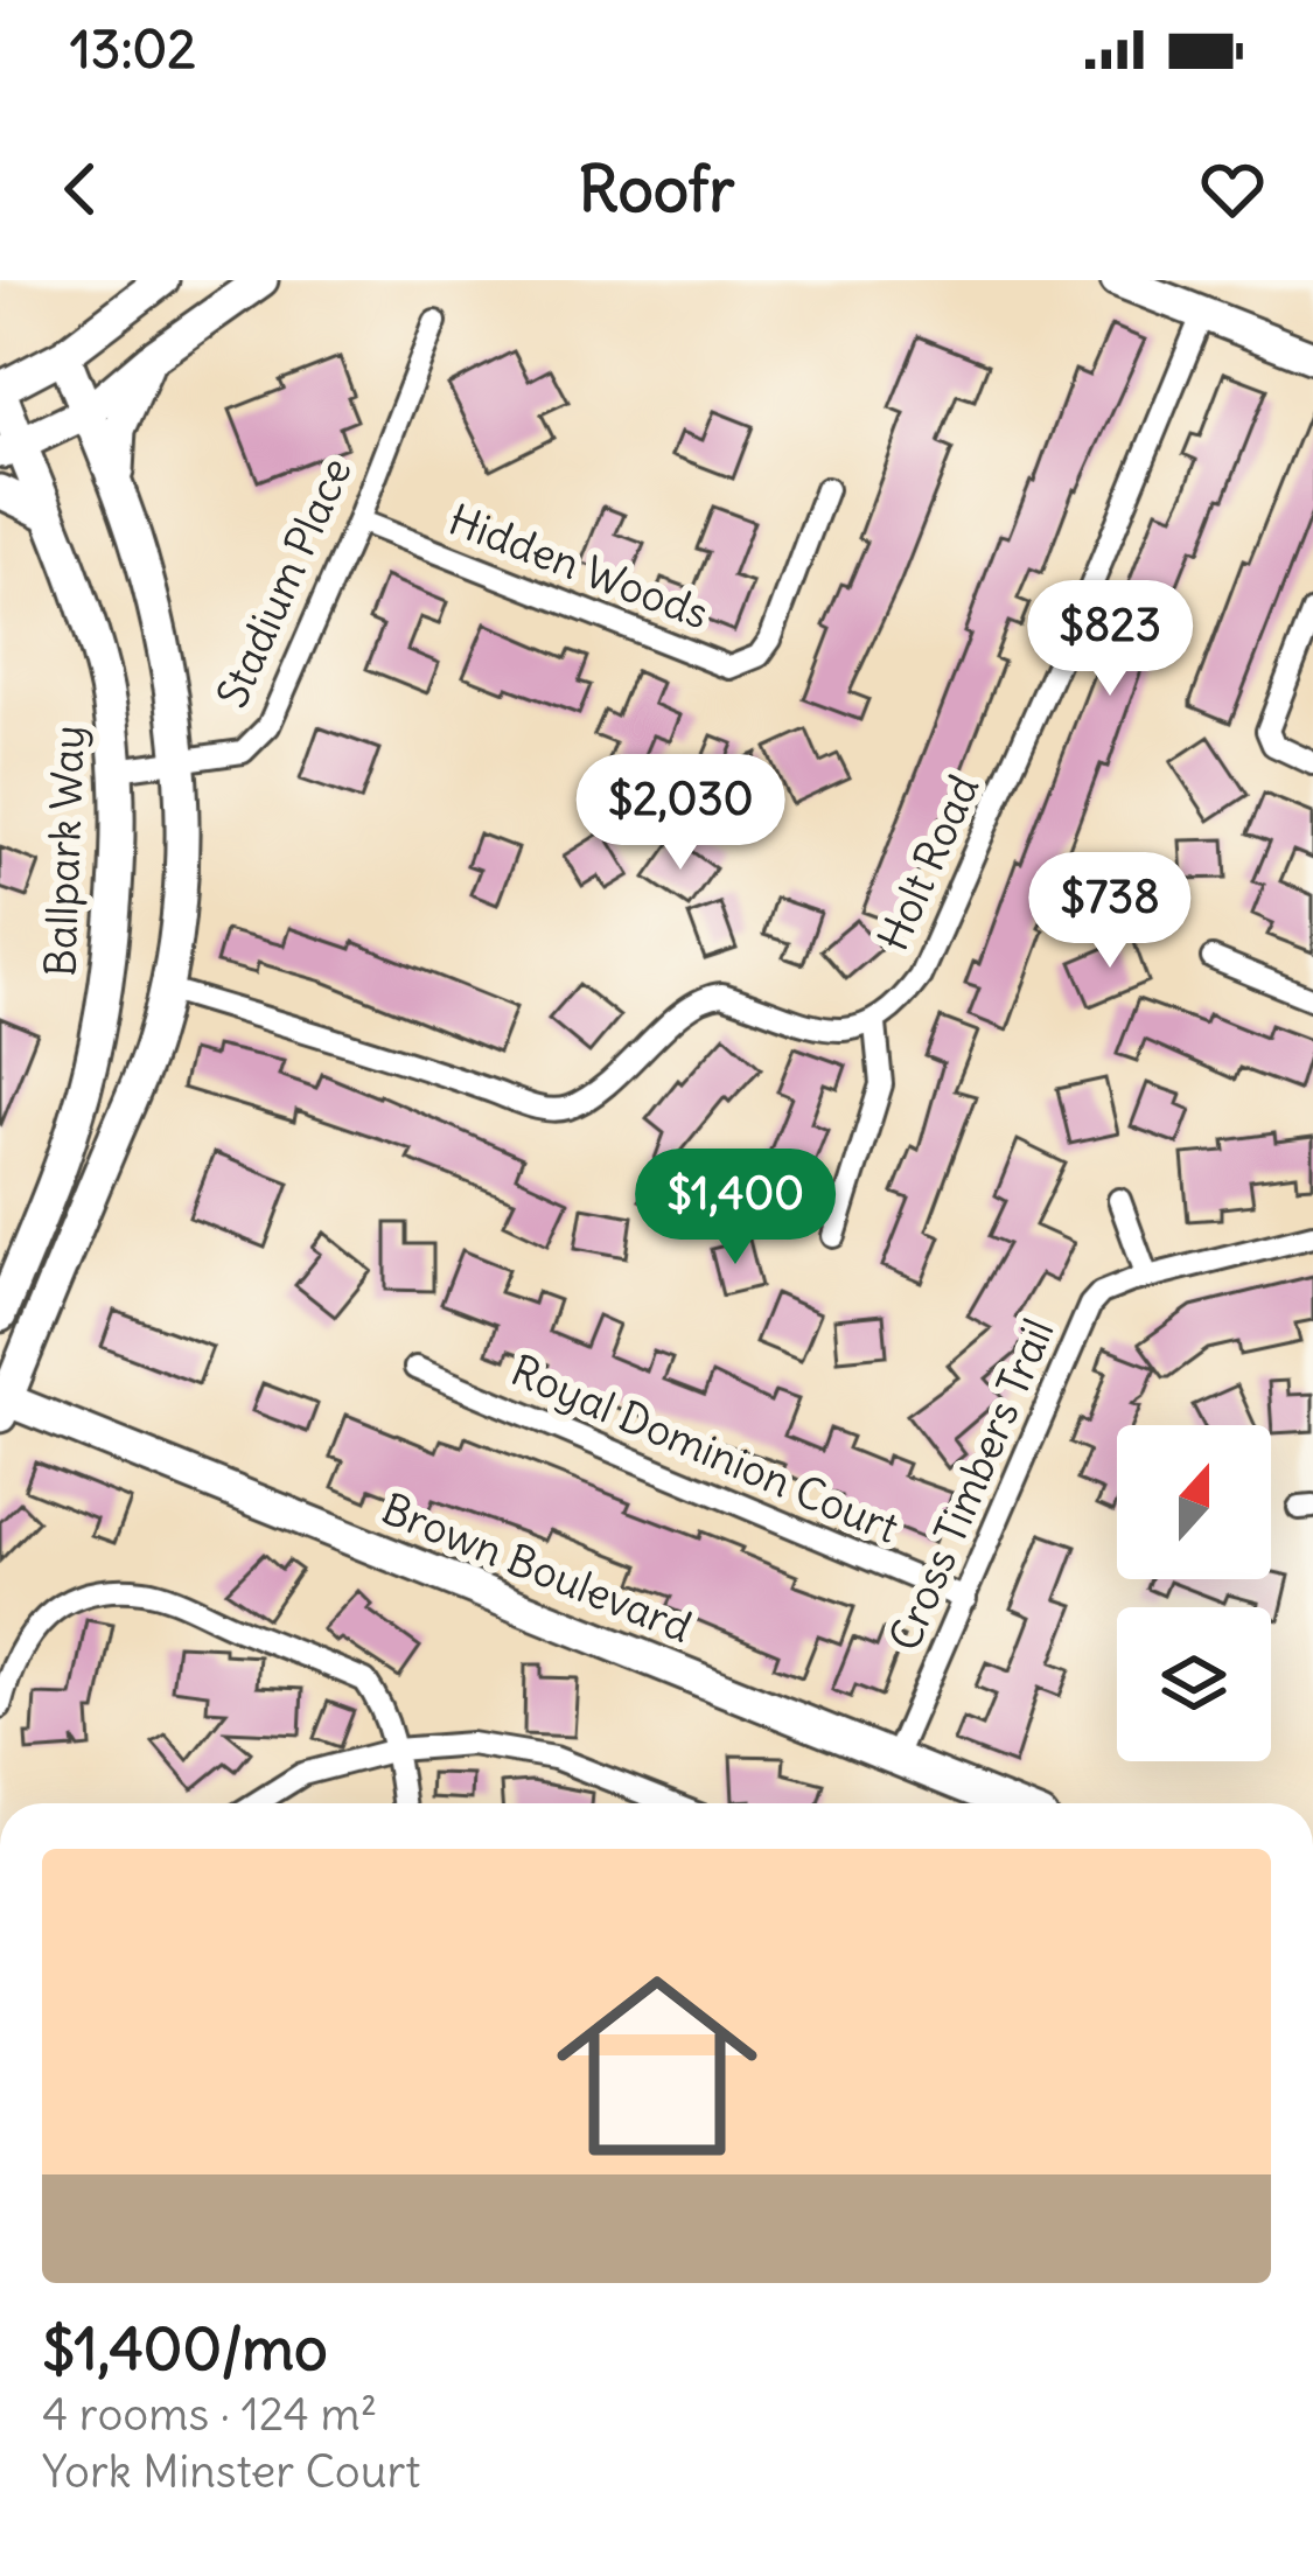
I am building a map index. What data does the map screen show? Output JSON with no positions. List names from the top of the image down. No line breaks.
{"streets":{"main road":["Ballpark Way","Brown Boulevard"],"street":["Hidden Woods","Stadium Place","Holt Road","Royal Dominion Court","Cross Timbers Trail"]},"crossings":[["Hidden Woods","Stadium Place"],["Stadium Place","Ballpark Way"],["Royal Dominion Court","Cross Timbers Trail"],["Cross Timbers Trail","Brown Boulevard"]],"north":"top","page":{"status":"13:02","header":"Roofr","price":["$823","$2,030","$738","$1,400"],"list":[{"name":"$1,400/mo","note":"4 rooms · 124 m² · York Minster Court"}]}}
